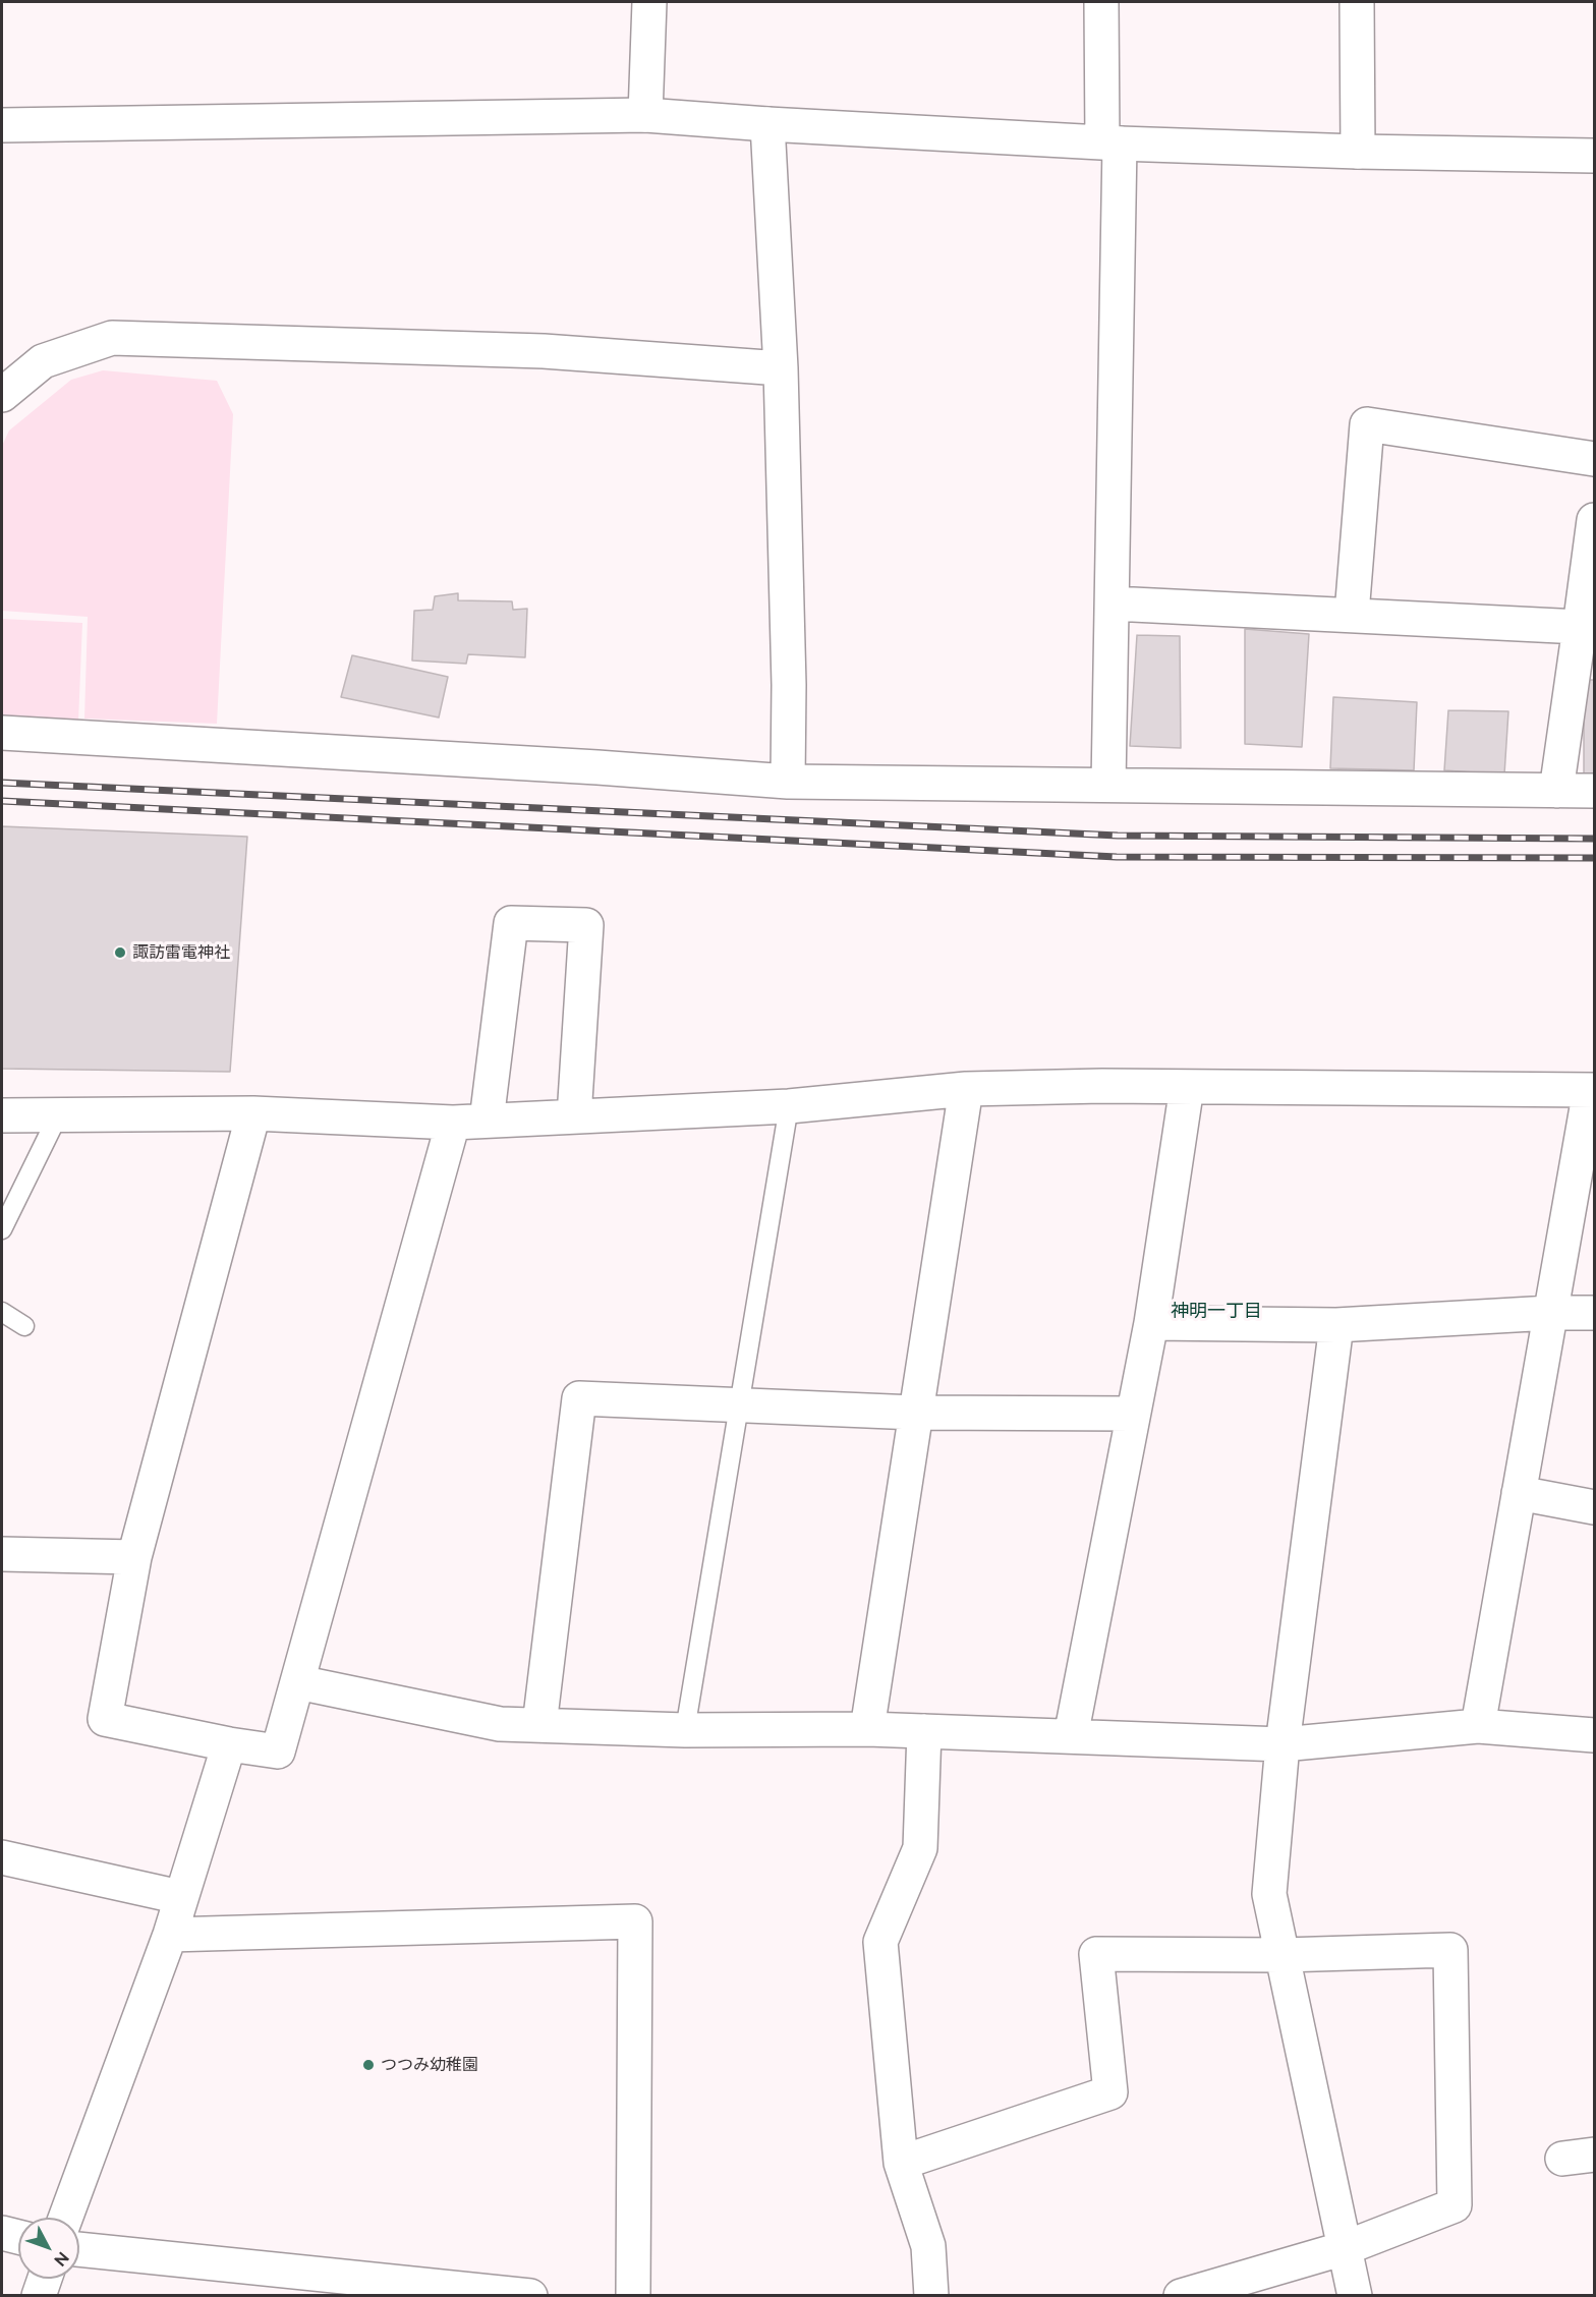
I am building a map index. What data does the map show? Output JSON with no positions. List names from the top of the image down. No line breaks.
{"districts":["神明一丁目"],"places":["諏訪雷電神社","つつみ幼稚園"],"north":"bottom right"}
